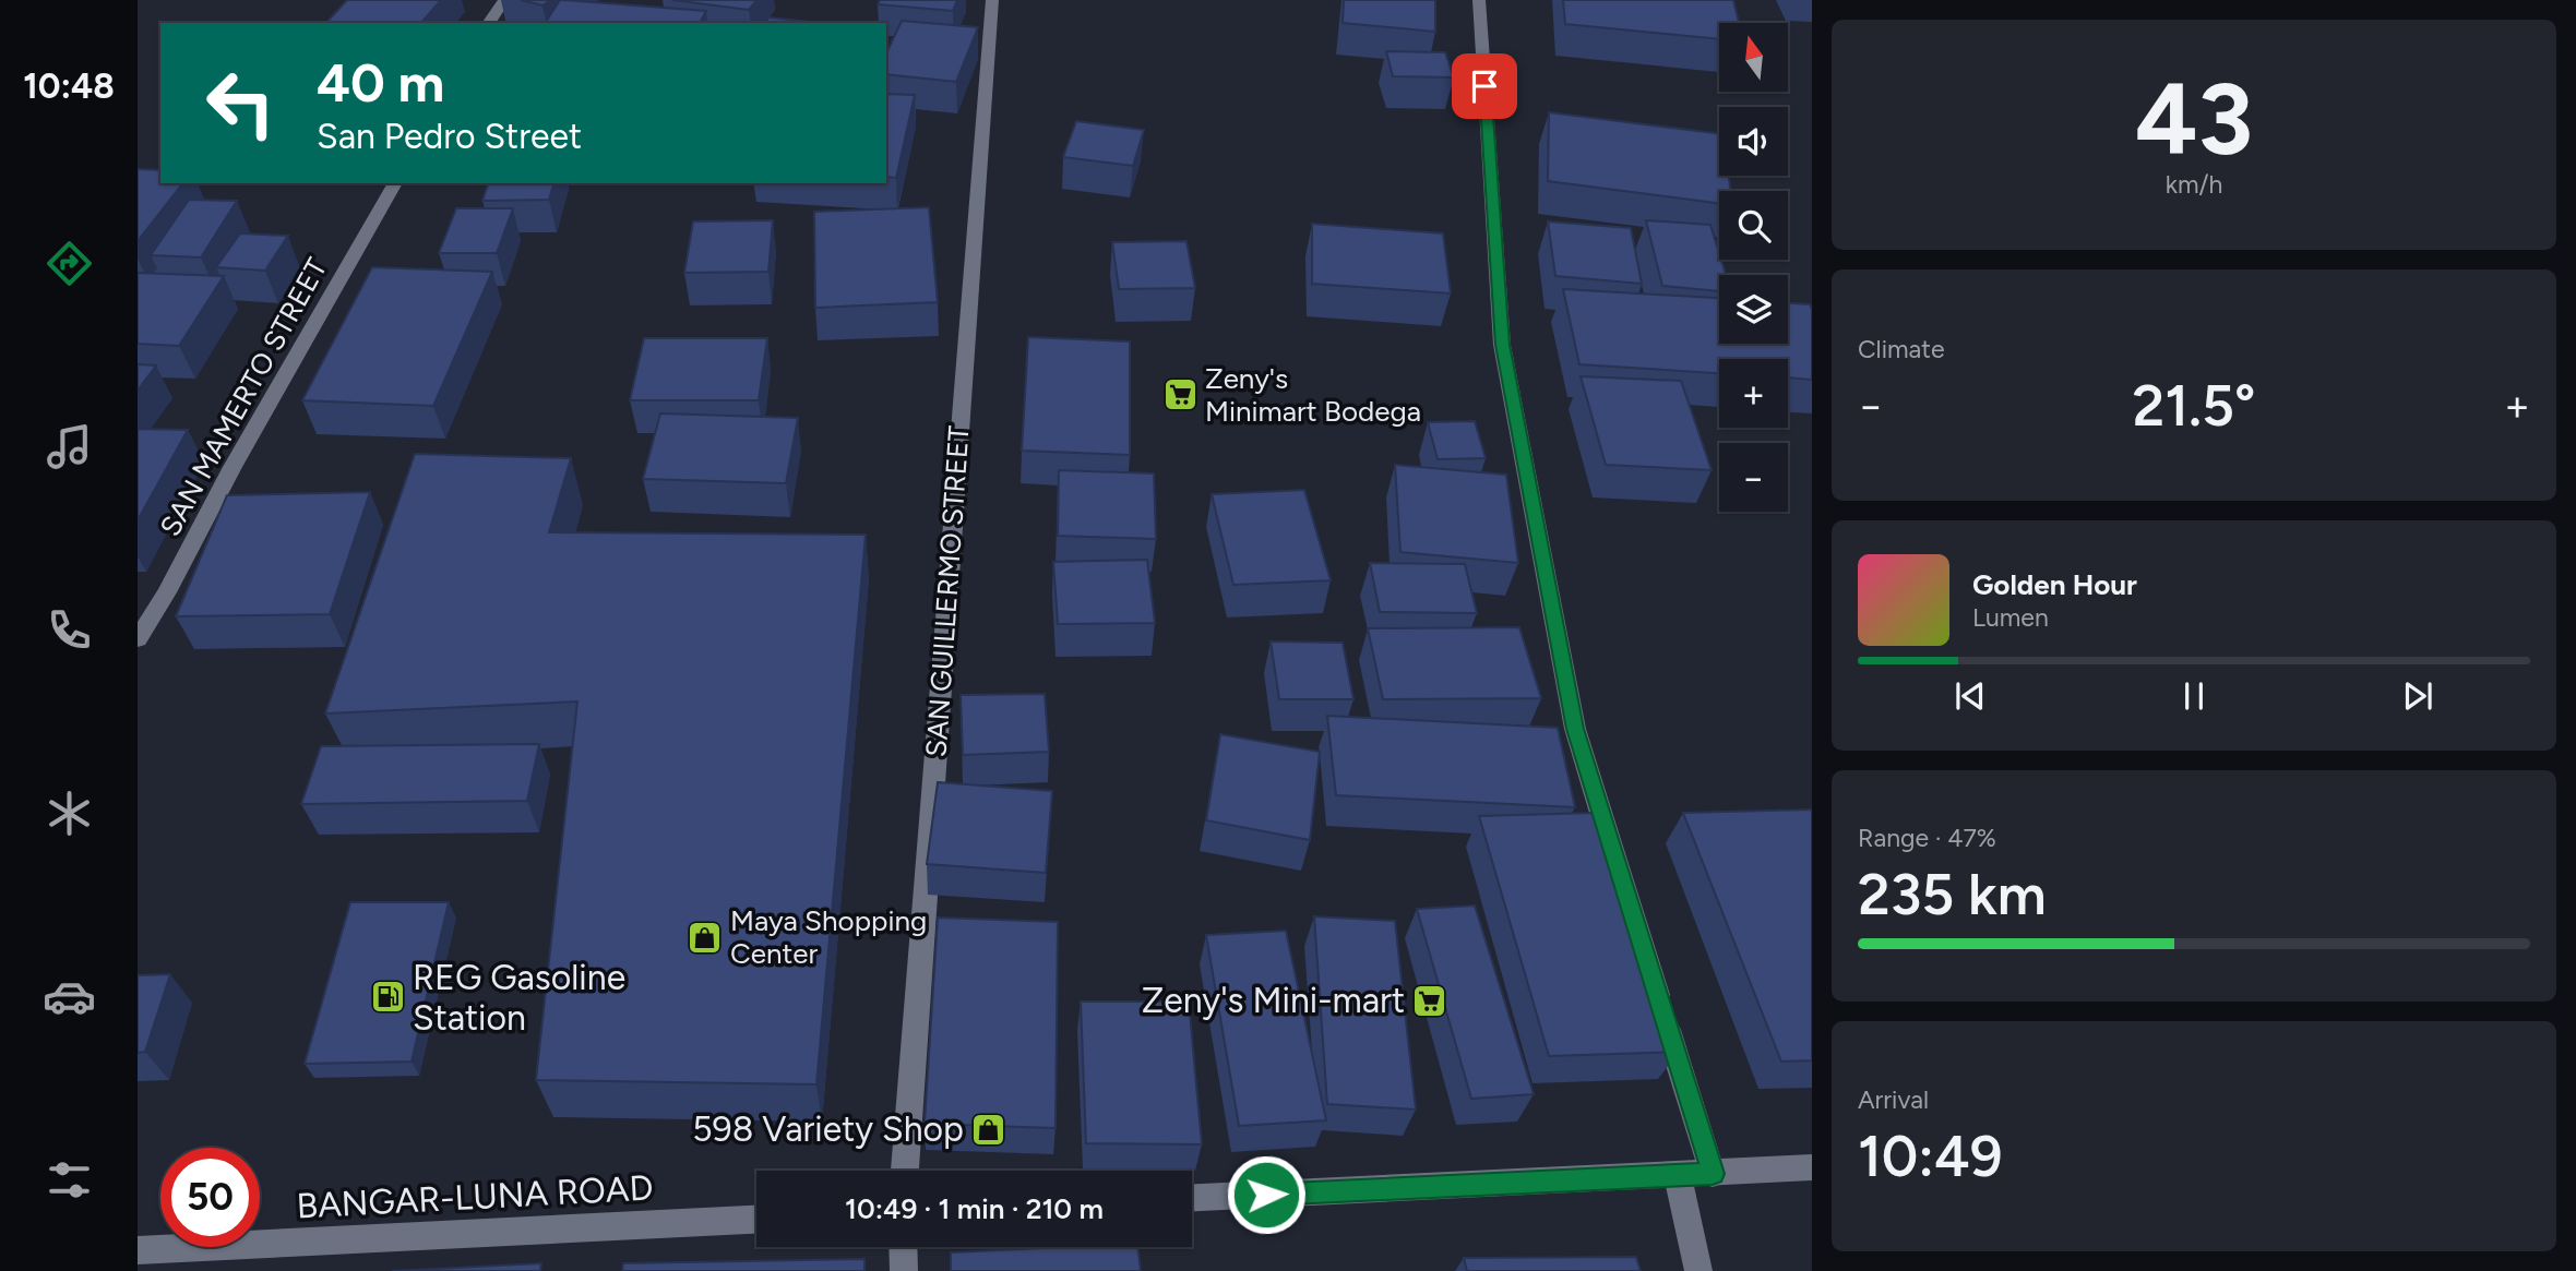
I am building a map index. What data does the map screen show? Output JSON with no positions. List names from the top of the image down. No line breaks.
{"streets":{"street":["SAN MAMERTO STREET","SAN GUILLERMO STREET","BANGAR-LUNA ROAD"]},"places":{"supermarket":["Zeny's Minimart Bodega","Zeny's Mini-mart"],"shop":["Maya Shopping Center","598 Variety Shop"],"fuel station":["REG Gasoline Station"]},"north":"top","page":{"tabs":"10:48","tile":[["43","km/h"],"Climate",["Range · 47%","235 km"],["Arrival","10:49"]],"map_buttons":["+","−"],"turn":["40 m","San Pedro Street"],"heat":["−","21.5°","+"],"song":["Golden Hour","Lumen"],"limit":"50","trip":"10:49 · 1 min · 210 m"}}
